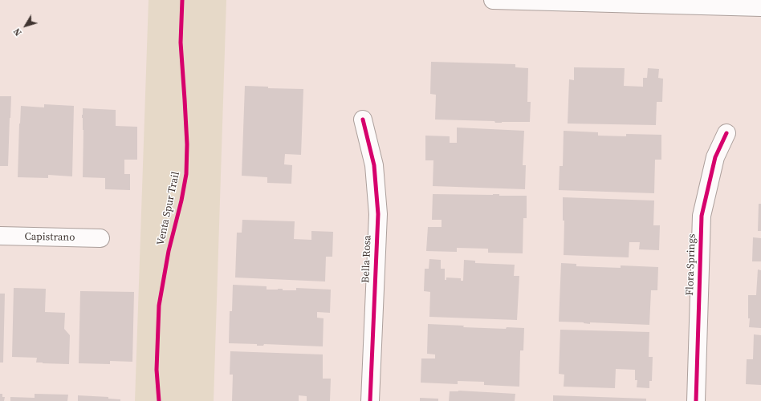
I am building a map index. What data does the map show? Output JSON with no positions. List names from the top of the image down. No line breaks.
{"streets":{"street":["Capistrano","Bella Rosa","Flora Springs"],"cycle path":["Venta Spur Trail"]},"north":"bottom left"}
